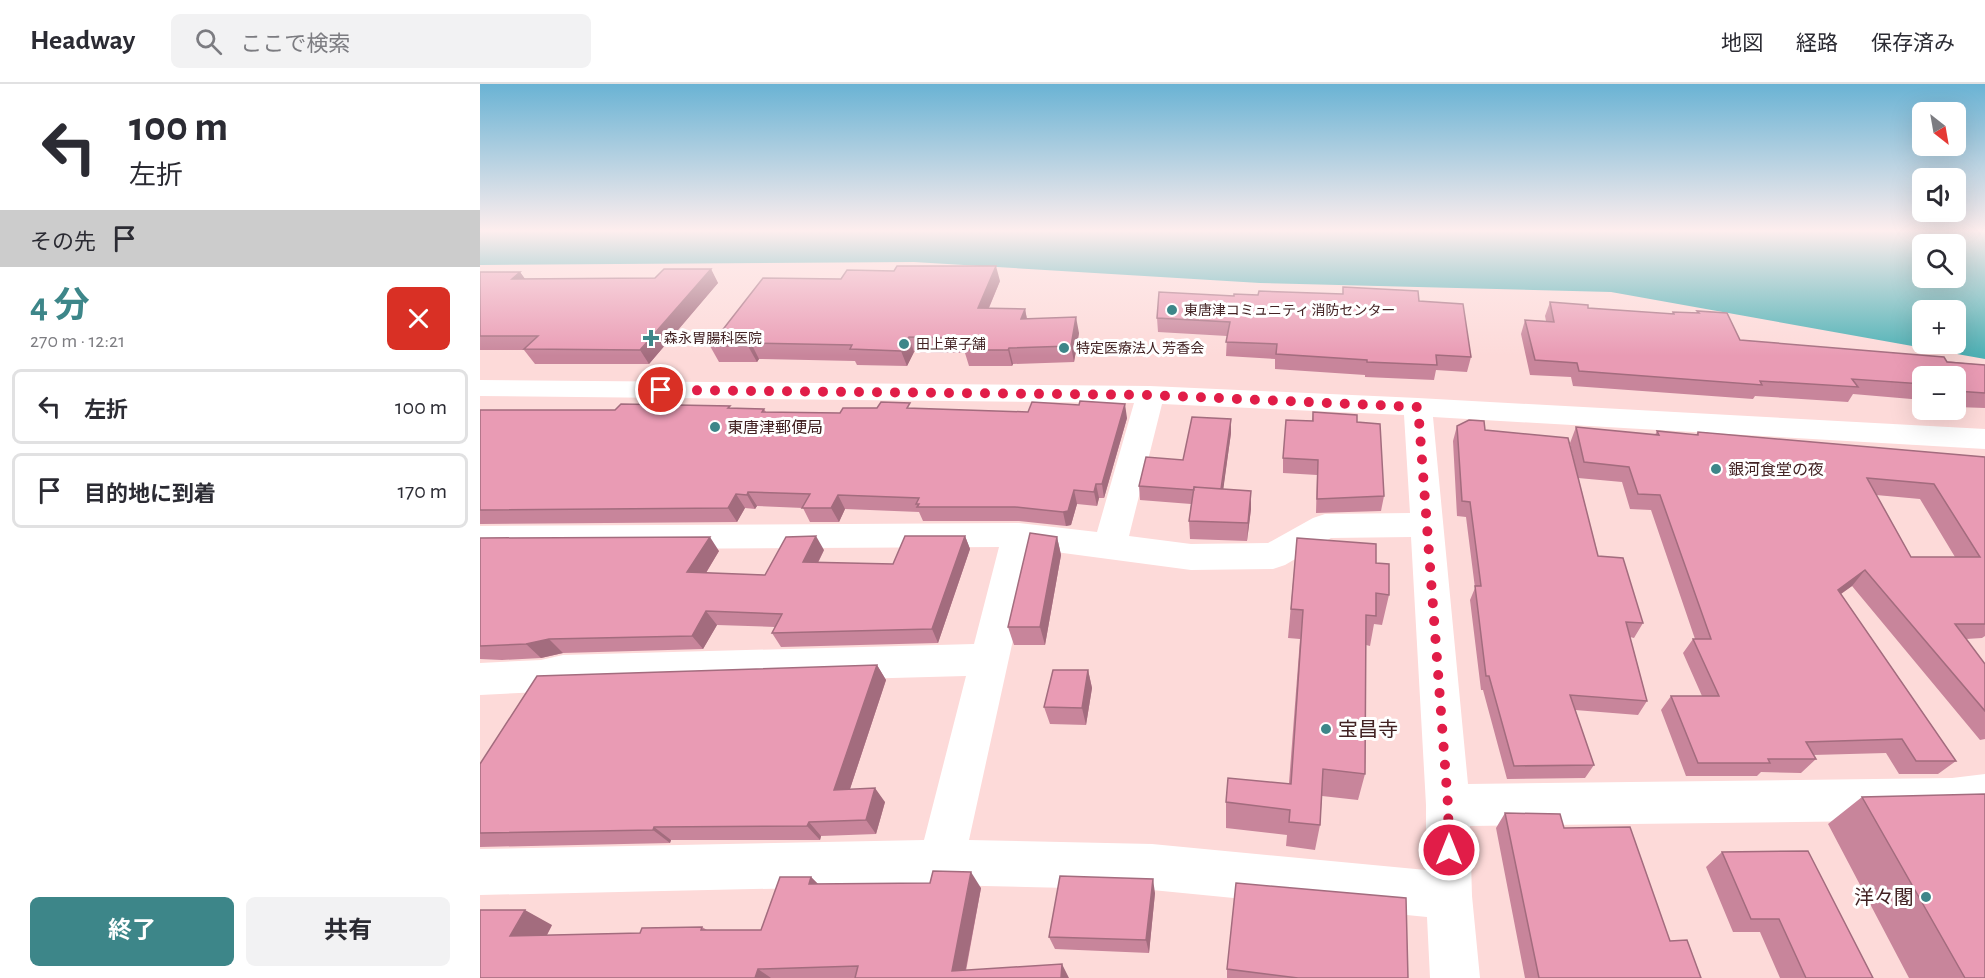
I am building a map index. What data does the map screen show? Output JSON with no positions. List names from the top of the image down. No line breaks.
{"places":{"other":["東唐津コミュニティ 消防センター","田上菓子舗","特定医療法人 芳香会","東唐津郵便局","銀河食堂の夜","宝昌寺","洋々閣"],"health":["森永胃腸科医院"]},"north":"bottom right","page":{"header":"Headway","search":"ここで検索","nav":["地図","経路","保存済み"],"turn":["100 m","左折"],"map_buttons":["+","−"],"then":"その先","heading":["4 分","270 m · 12:21"],"list":[{"name":"左折","value":"100 m"},{"name":"目的地に到着","value":"170 m"}],"buttons":["終了","共有"]}}
